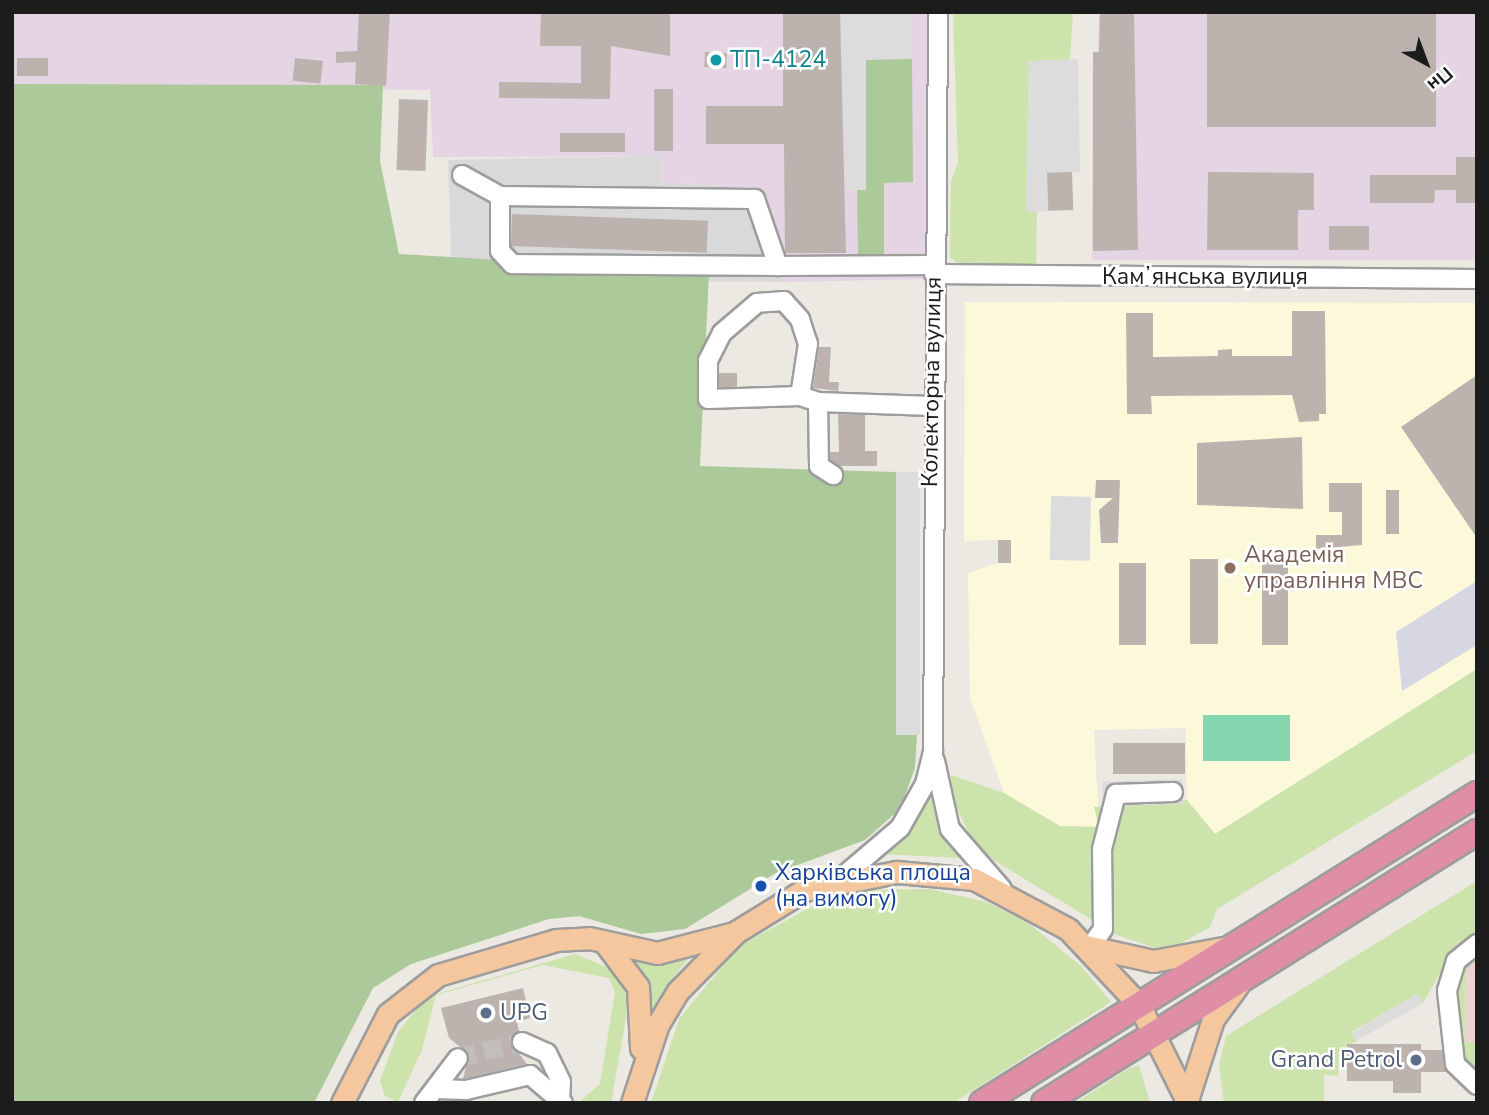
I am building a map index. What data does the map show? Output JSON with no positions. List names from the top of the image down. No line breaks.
{"streets":{"street":["Камʼянська вулиця","Колекторна вулиця"]},"crossings":[["Камʼянська вулиця","Колекторна вулиця"]],"places":["ТП-4124","Академія управління МВС","Харківська площа (на вимогу)","UPG","Grand Petrol"],"north":"bottom right"}
